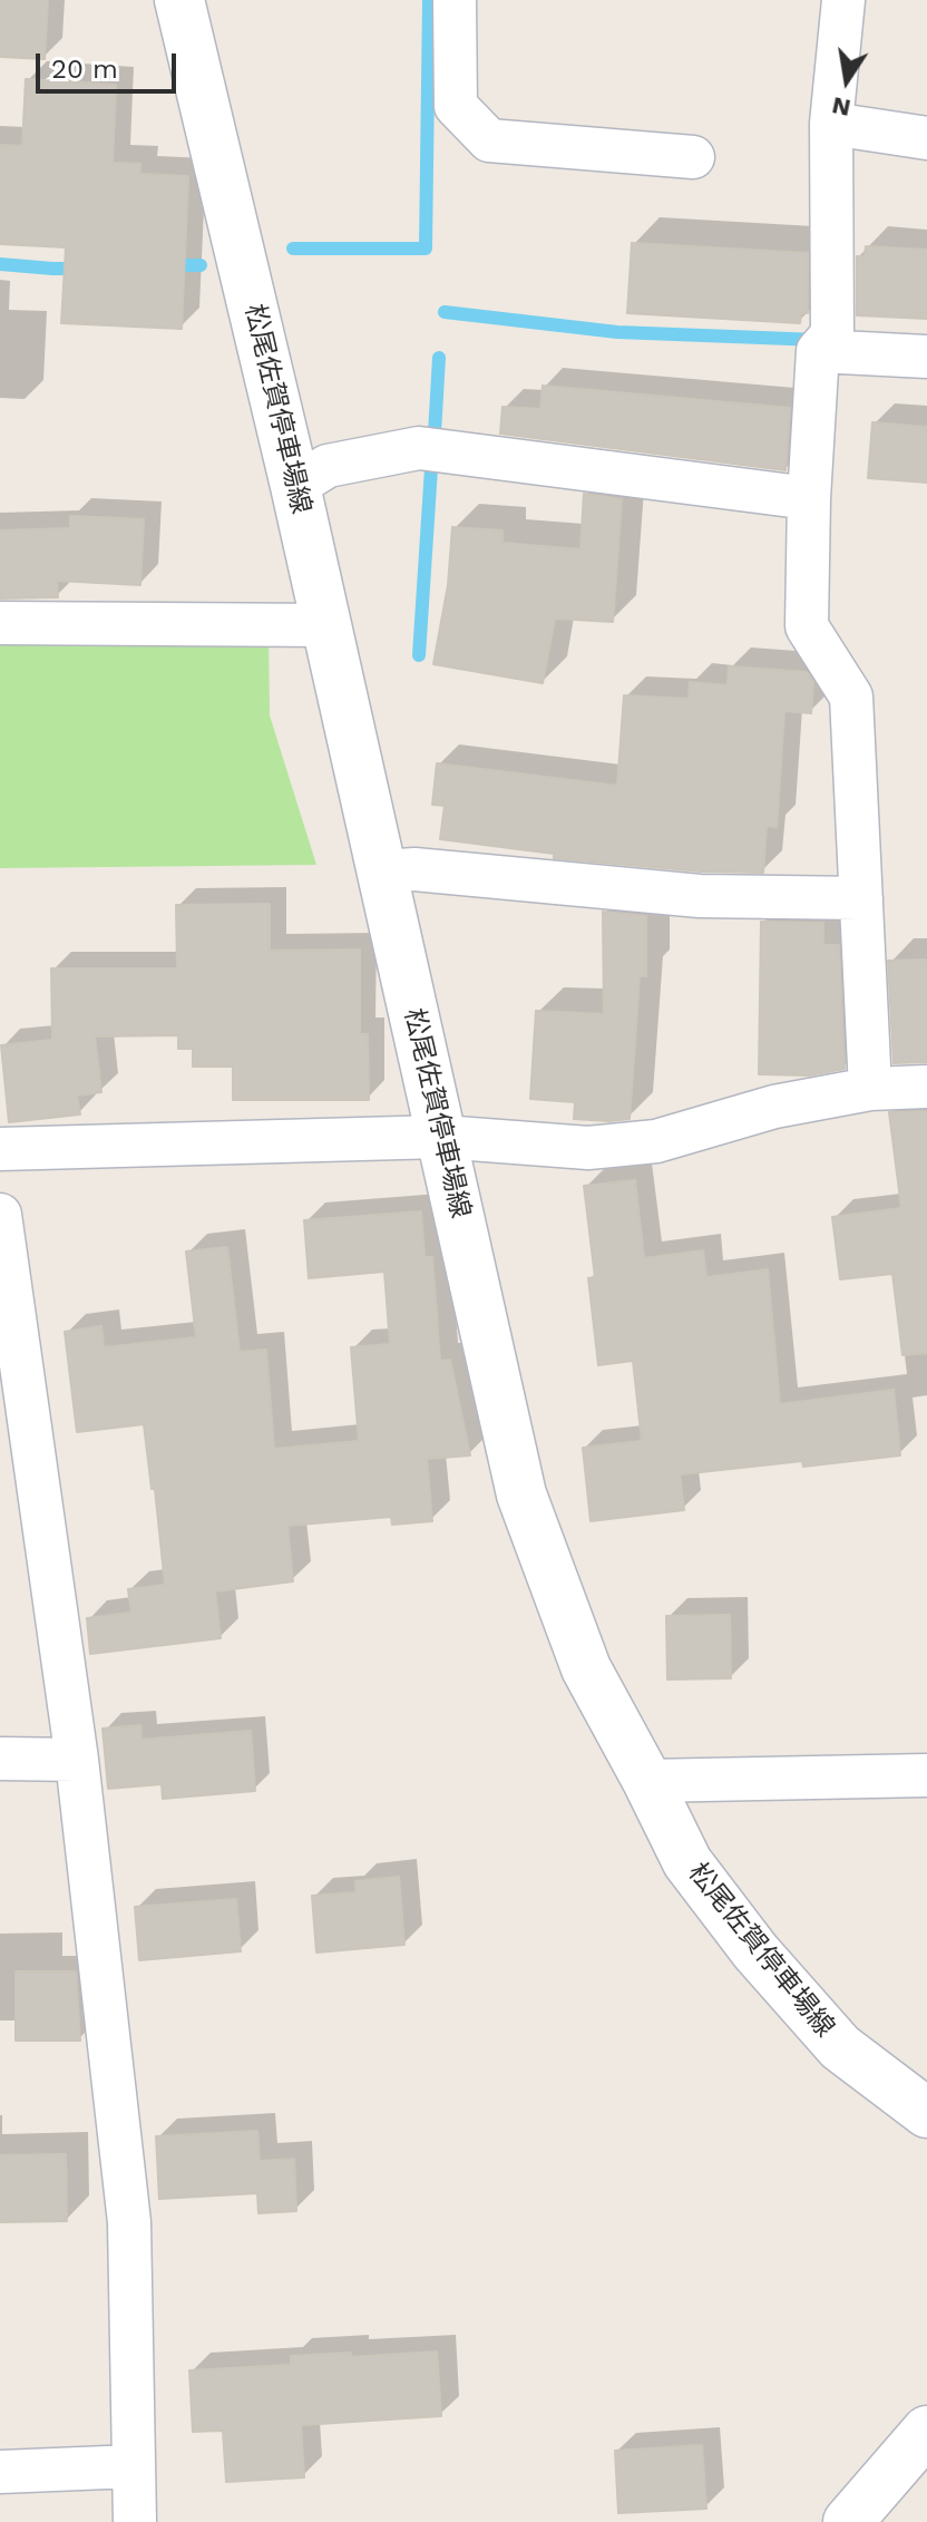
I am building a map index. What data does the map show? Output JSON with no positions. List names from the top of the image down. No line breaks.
{"streets":{"main road":["松尾佐賀停車場線"]},"scale_bar":"20 m","north":"bottom"}
